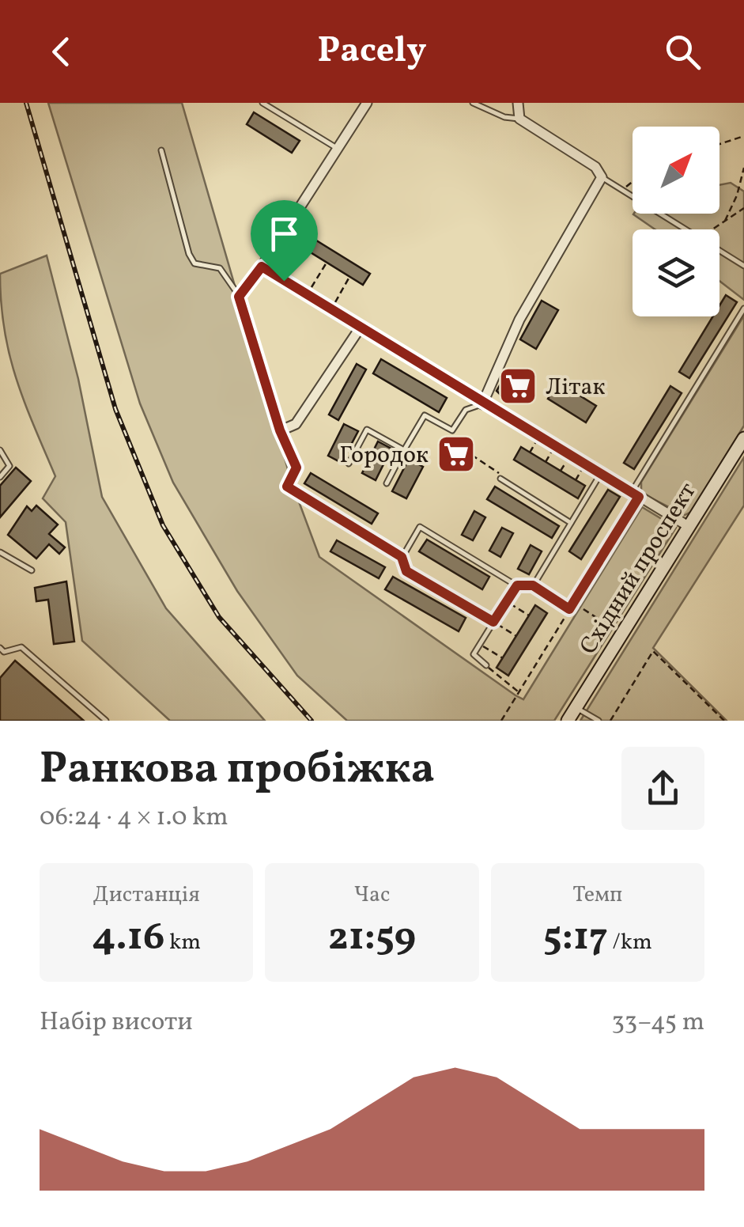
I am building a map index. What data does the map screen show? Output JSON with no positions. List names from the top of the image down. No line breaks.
{"streets":{"main road":["Східний проспект"]},"places":{"supermarket":["Літак","Городок"]},"north":"top right","page":{"header":"Pacely","heading":["Ранкова пробіжка","06:24 · 4 × 1.0 km"],"stats":[["Дистанція","4.16 km"],["Час","21:59"],["Темп","5:17 /km"]],"chart":["Набір висоти","33–45 m"]}}
